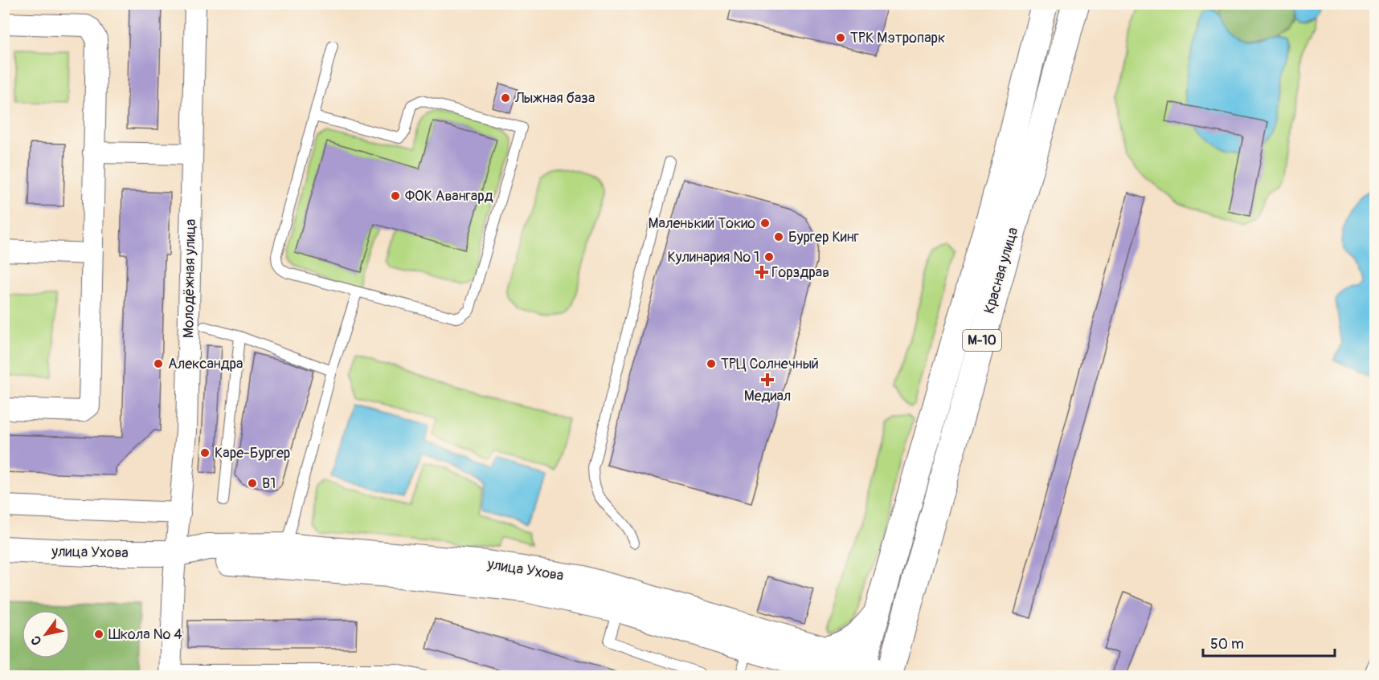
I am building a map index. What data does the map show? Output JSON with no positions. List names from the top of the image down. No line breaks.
{"streets":{"highway":["Красная улица","М-10"],"street":["Молодёжная улица","улица Ухова"]},"crossings":[["Красная улица","улица Ухова"],["Молодёжная улица","улица Ухова"]],"places":{"other":["ТРК Мэтропарк","Лыжная база","ФОК Авангард","Маленький Токио","Бургер Кинг","Кулинария № 1","Александра","ТРЦ Солнечный","Каре-Бургер","В1","Школа № 4"],"health":["Горздрав","Медиал"]},"scale_bar":"50 m","north":"bottom left"}
